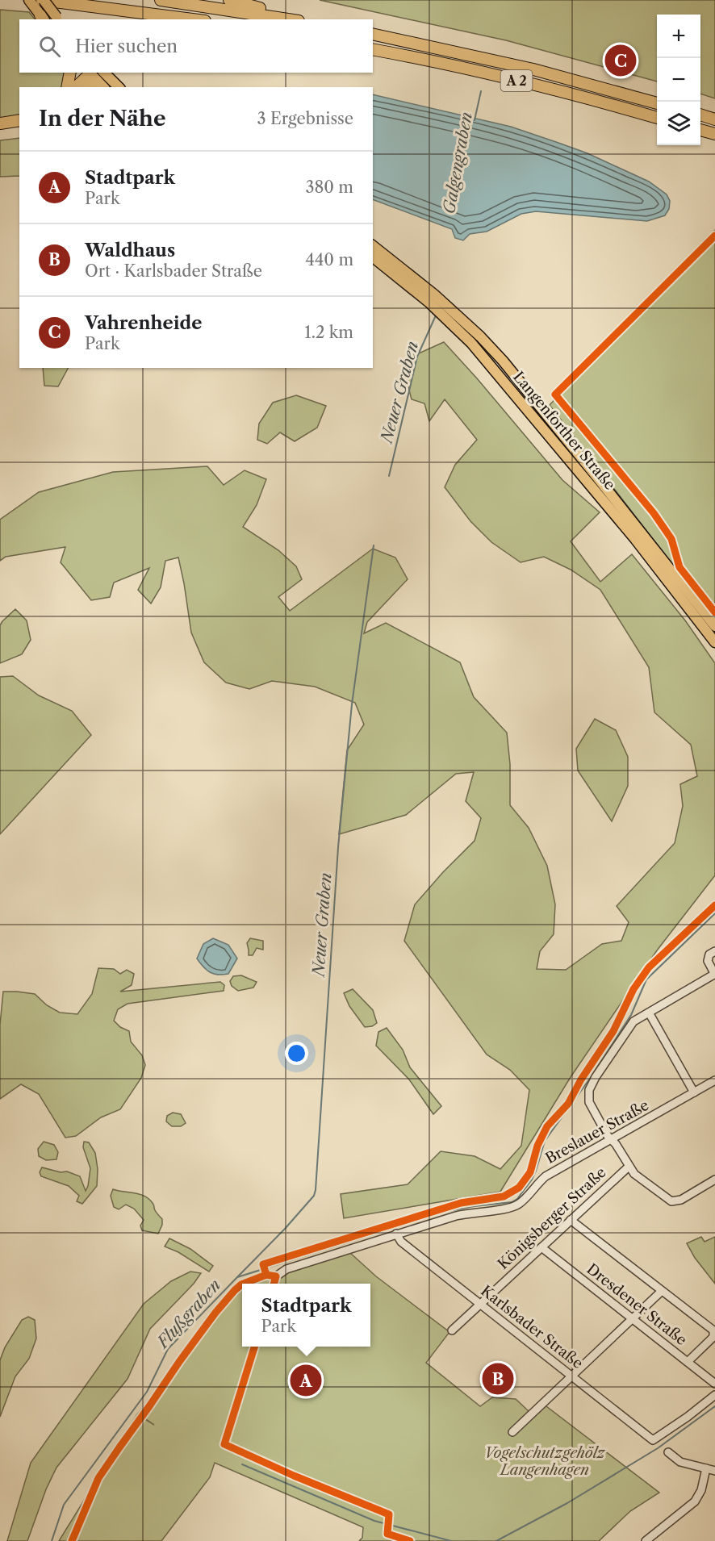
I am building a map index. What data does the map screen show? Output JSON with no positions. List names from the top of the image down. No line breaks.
{"streets":{"highway":["A 2"],"main road":["Langenforther Straße"],"street":["Breslauer Straße","Königsberger Straße","Dresdener Straße","Karlsbader Straße"]},"crossings":[["Breslauer Straße","Königsberger Straße"],["Breslauer Straße","Karlsbader Straße"],["Königsberger Straße","Dresdener Straße"],["Königsberger Straße","Karlsbader Straße"]],"water":["Galgengraben","Neuer Graben","Flußgraben"],"parks":["Vogelschutzgehölz Langenhagen"],"page":{"map_buttons":["+","−"],"search":"Hier suchen","pins":["C","B","A"],"heading":["In der Nähe","3 Ergebnisse"],"list":[{"mark":"A","name":"Stadtpark","note":"Park","value":"380 m"},{"mark":"B","name":"Waldhaus","note":"Ort · Karlsbader Straße","value":"440 m"},{"mark":"C","name":"Vahrenheide","note":"Park","value":"1.2 km"}],"popup":["Stadtpark","Park"]}}
